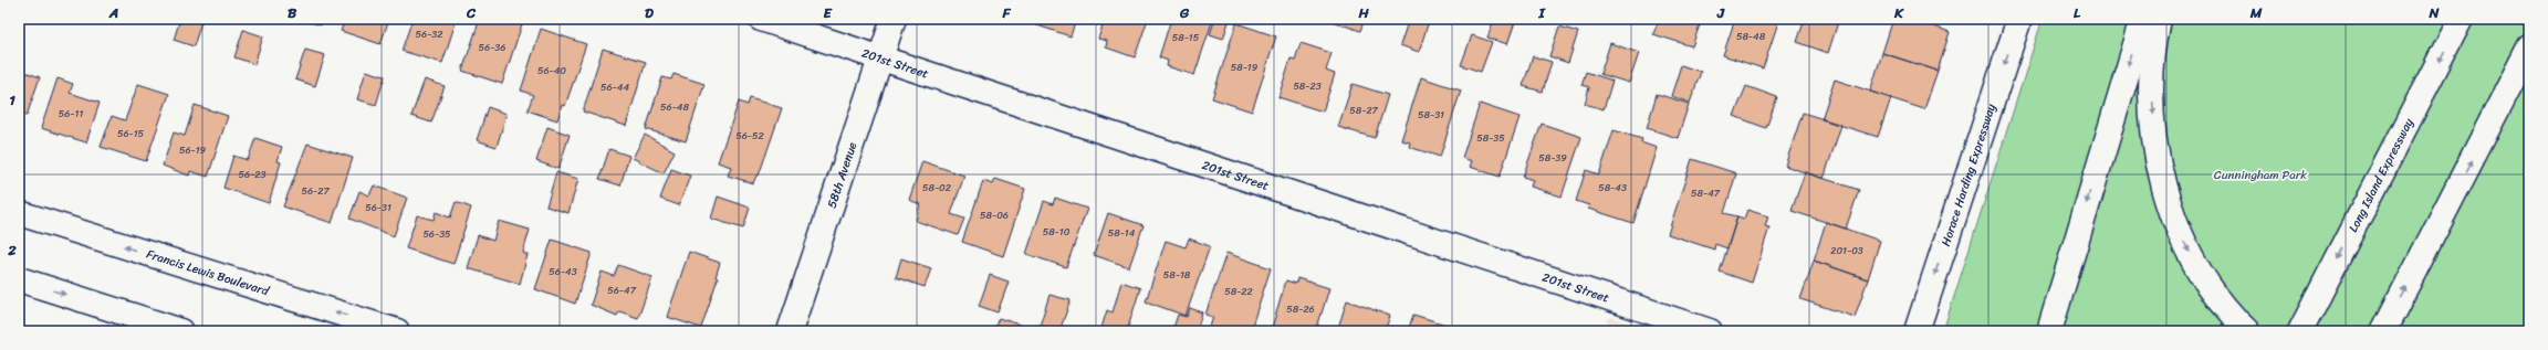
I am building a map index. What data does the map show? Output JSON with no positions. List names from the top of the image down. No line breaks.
{"streets":{"main road":["201st Street","Horace Harding Expressway","58th Avenue","Long Island Expressway","Francis Lewis Boulevard"]},"crossings":[["201st Street","58th Avenue"]],"parks":["Cunningham Park"],"house_numbers":["56-32","58-48","58-15","56-36","58-19","56-40","58-23","56-44","56-48","58-27","56-11","58-31","56-15","56-52","58-35","56-19","58-39","56-23","58-02","58-43","56-27","58-47","56-31","58-06","58-10","58-14","56-35","201-03","56-43","58-18","56-47","58-22","58-26"],"grid":{"columns":["A","B","C","D","E","F","G","H","I","J","K","L","M","N"],"rows":["1","2"]}}
